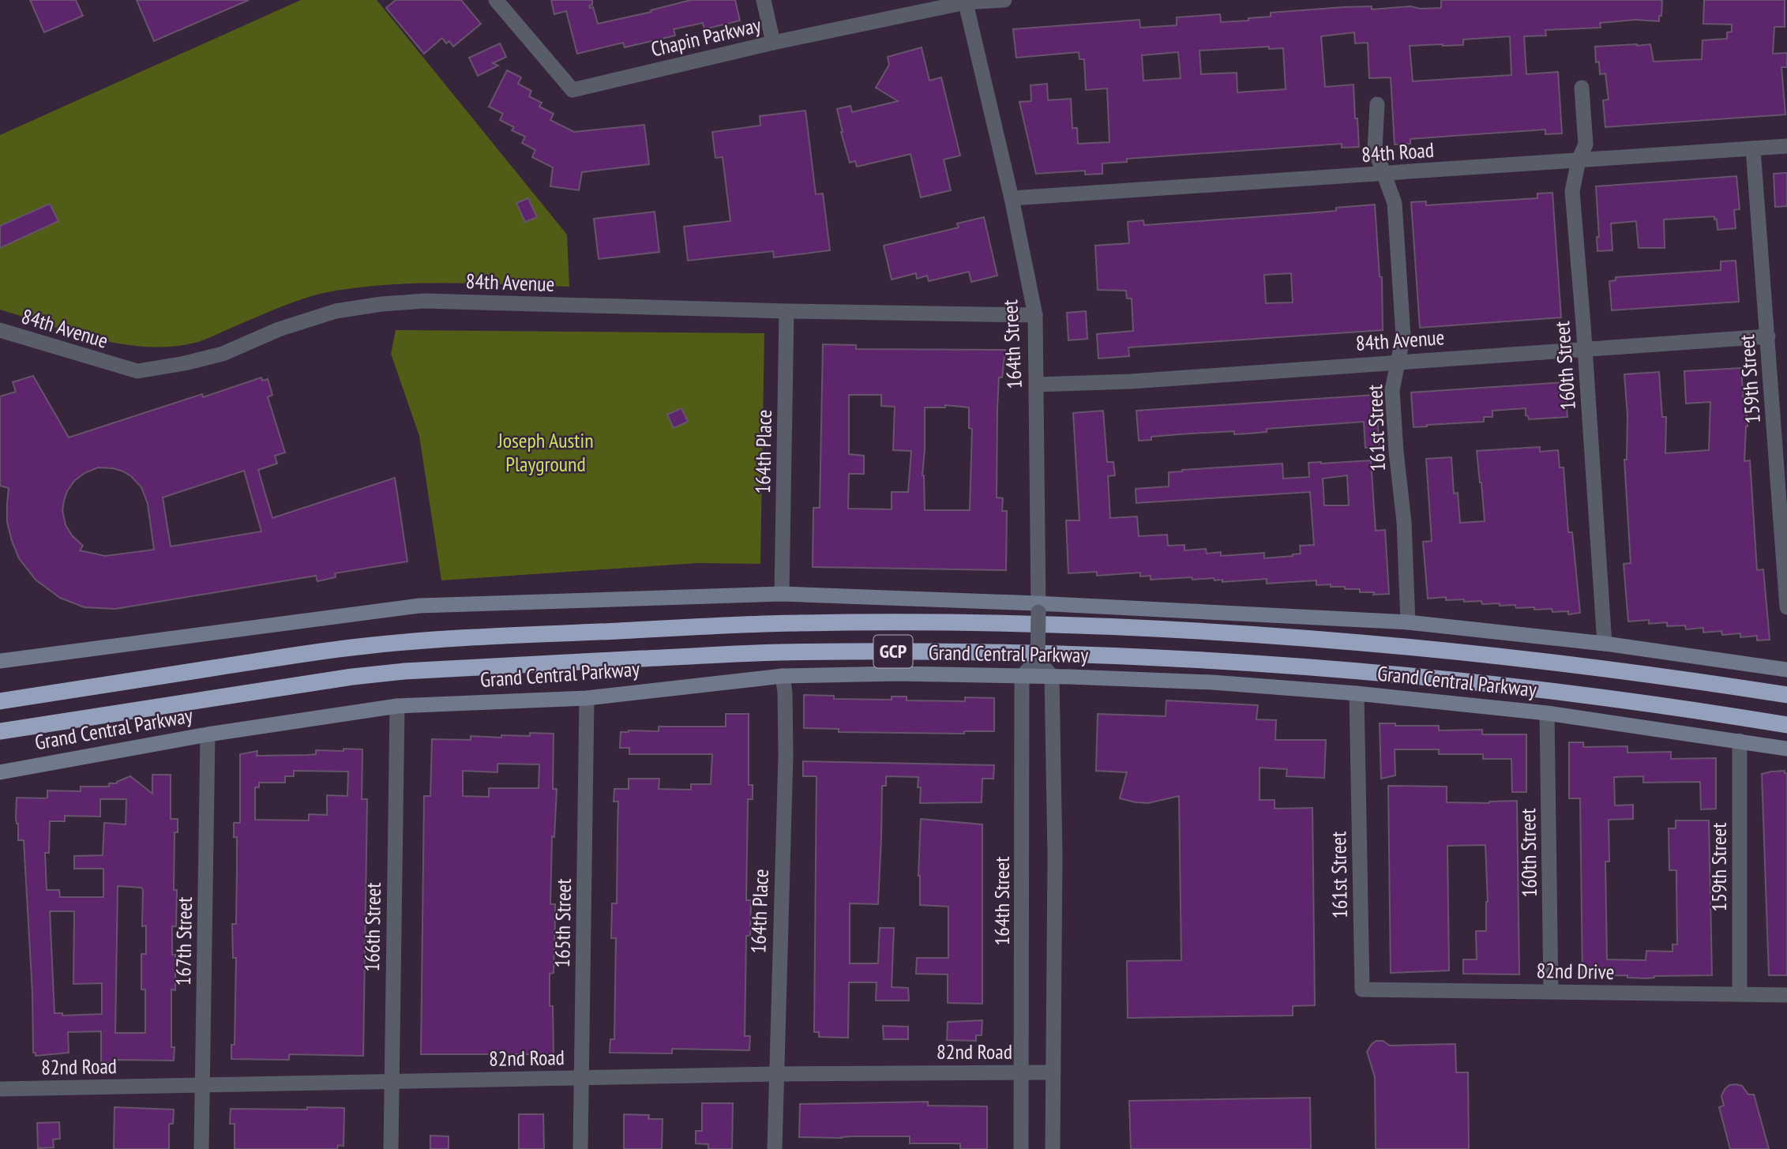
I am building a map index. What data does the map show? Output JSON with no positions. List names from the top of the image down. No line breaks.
{"streets":{"highway":["GCP","Grand Central Parkway"],"street":["Chapin Parkway","84th Road","84th Avenue","164th Street","160th Street","159th Street","161st Street","164th Place","165th Street","166th Street","167th Street","82nd Drive","82nd Road"]},"crossings":[["Chapin Parkway","164th Street"],["84th Road","164th Street"],["84th Road","160th Street"],["84th Road","159th Street"],["84th Road","161st Street"],["84th Avenue","164th Street"],["84th Avenue","160th Street"],["84th Avenue","159th Street"],["84th Avenue","161st Street"],["84th Avenue","164th Place"],["164th Street","Grand Central Parkway"],["164th Street","82nd Road"],["160th Street","Grand Central Parkway"],["160th Street","82nd Drive"],["159th Street","Grand Central Parkway"],["159th Street","82nd Drive"],["161st Street","Grand Central Parkway"],["161st Street","82nd Drive"],["164th Place","Grand Central Parkway"],["164th Place","82nd Road"],["Grand Central Parkway","165th Street"],["Grand Central Parkway","166th Street"],["Grand Central Parkway","167th Street"],["165th Street","82nd Road"],["166th Street","82nd Road"],["167th Street","82nd Road"]],"parks":["Joseph Austin Playground"]}
